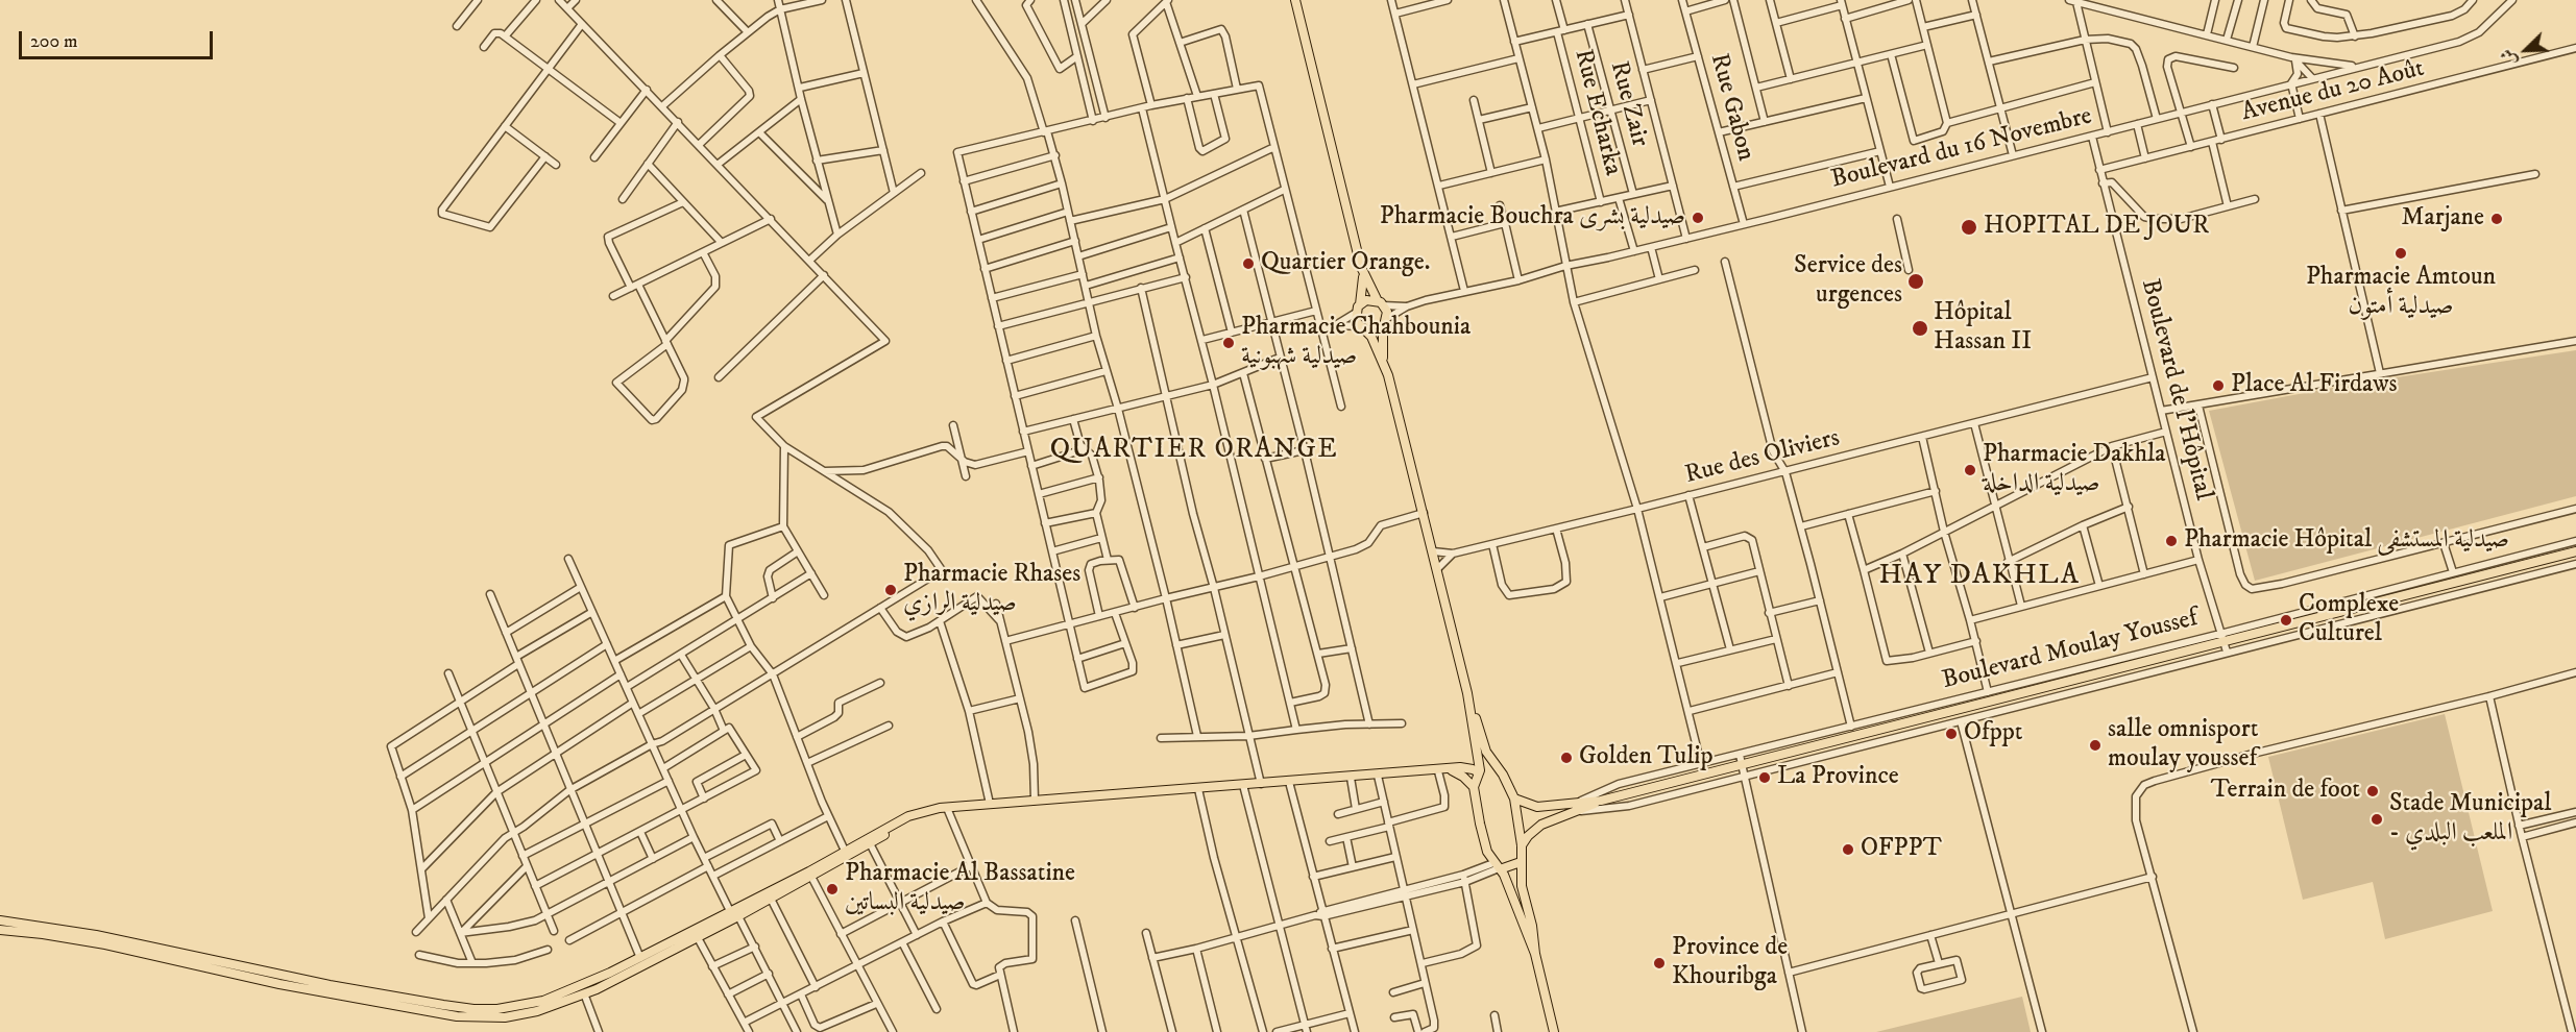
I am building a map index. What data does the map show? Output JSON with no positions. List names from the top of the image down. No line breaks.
{"streets":{"main road":["Boulevard Moulay Youssef"],"street":["Avenue du 20 Août","Rue Zair","Rue Gabon","Rue Echarka","Boulevard du 16 Novembre","Boulevard de l'Hôpital","Rue des Oliviers"]},"crossings":[["Avenue du 20 Août","Boulevard de l'Hôpital"],["Rue Gabon","Boulevard du 16 Novembre"],["Boulevard du 16 Novembre","Boulevard de l'Hôpital"],["Boulevard de l'Hôpital","Rue des Oliviers"],["Boulevard de l'Hôpital","Boulevard Moulay Youssef"]],"districts":["QUARTIER ORANGE","HAY DAKHLA"],"places":["Pharmacie Bouchra صيدلية بشرى","Marjane","HOPITAL DE JOUR","Pharmacie Amtoun صيدلية أمتون","Quartier Orange.","Service des urgences","Hôpital Hassan II","Pharmacie Chahbounia صيدلية شهبونية","Place Al Firdaws","Pharmacie Dakhla صيدلية الداخلة","Pharmacie Hôpital صيدلية المستشفى","Pharmacie Rhases صيدلية الرازي","Complexe Culturel","Ofppt","salle omnisport moulay youssef","Golden Tulip","La Province","Terrain de foot","Stade Municipal - الملعب البلدي","OFPPT","Pharmacie Al Bassatine صيدلية البساتين","Province de Khouribga"],"scale_bar":"200 m","north":"bottom left"}
